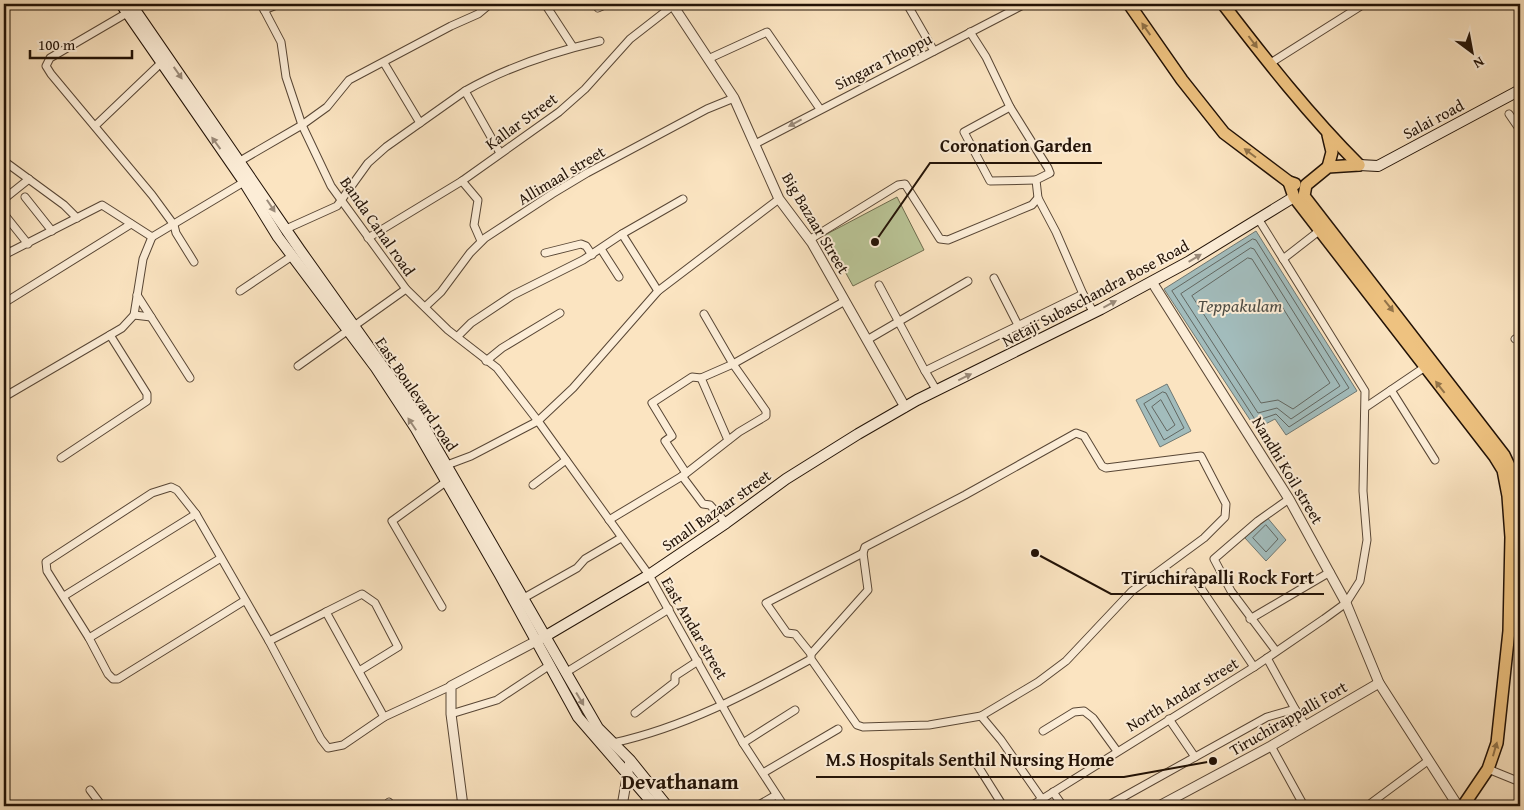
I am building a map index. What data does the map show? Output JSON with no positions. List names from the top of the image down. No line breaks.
{"streets":{"main road":["Salai road","Netaji Subaschandra Bose Road","East Boulevard road","Small Bazaar street"],"street":["Singara Thoppu","Kallar Street","Allimaal street","Big Bazaar Street","Banda Canal road","Nandhi Koil street","East Andar street","North Andar street","Tiruchirappalli Fort"]},"crossings":[["Singara Thoppu","Big Bazaar Street"],["Kallar Street","Big Bazaar Street"],["Kallar Street","Banda Canal road"],["Allimaal street","Big Bazaar Street"],["Allimaal street","Banda Canal road"],["Big Bazaar Street","Netaji Subaschandra Bose Road"],["Big Bazaar Street","Small Bazaar street"],["Banda Canal road","East Andar street"],["Netaji Subaschandra Bose Road","Nandhi Koil street"],["Netaji Subaschandra Bose Road","Small Bazaar street"],["East Boulevard road","Small Bazaar street"],["Nandhi Koil street","North Andar street"],["Nandhi Koil street","Tiruchirappalli Fort"],["Small Bazaar street","East Andar street"]],"one_way":["Netaji Subaschandra Bose Road"],"districts":["Devathanam"],"water":["Teppakulam"],"places":["Coronation Garden","Tiruchirapalli Rock Fort","M.S Hospitals Senthil Nursing Home"],"scale_bar":"100 m","north":"bottom right"}
